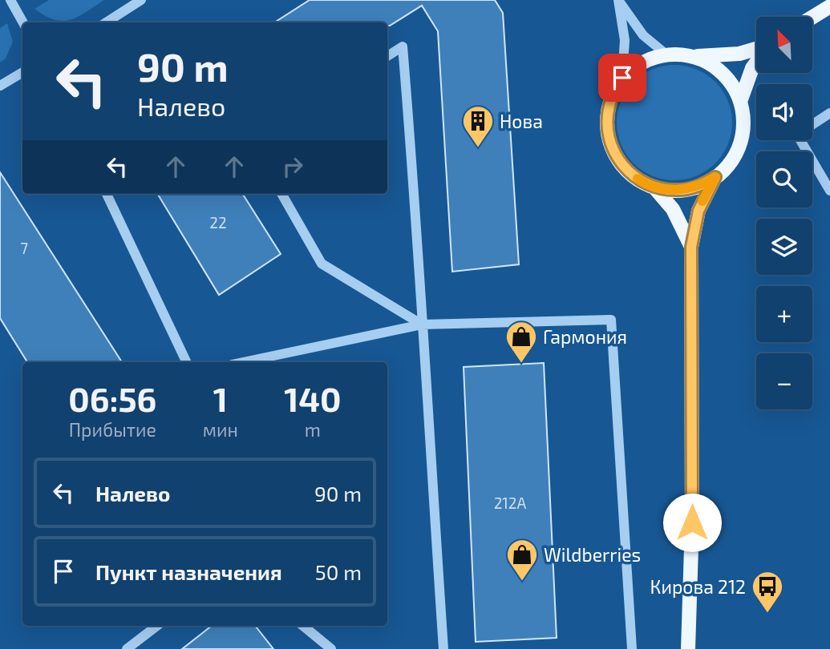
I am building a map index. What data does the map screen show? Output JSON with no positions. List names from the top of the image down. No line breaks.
{"places":{"building":["Нова"],"shop":["Гармония","Wildberries"],"bus stop":["Кирова 212"]},"house_numbers":["22","7","212А"],"north":"top left","page":{"map_buttons":["+","−"],"turn":["90 m","Налево"],"eta":["06:56","Прибытие","1","мин","140","m"],"list":[{"name":"Налево","value":"90 m"},{"name":"Пункт назначения","value":"50 m"}]}}
